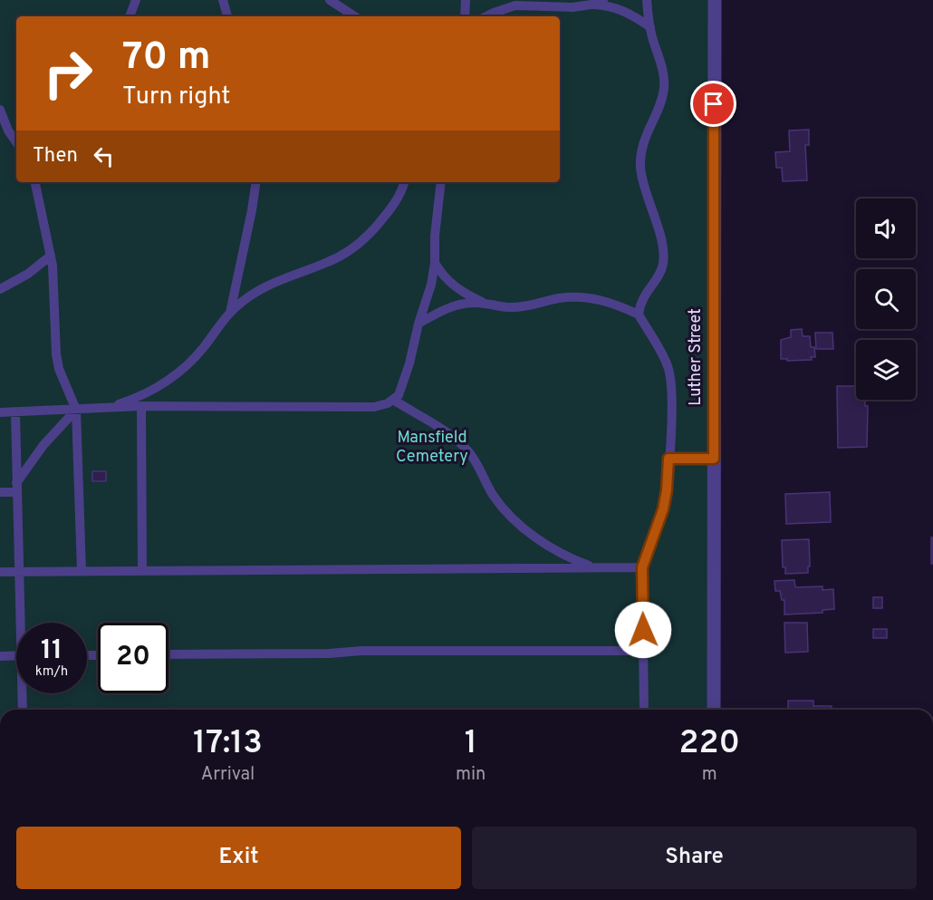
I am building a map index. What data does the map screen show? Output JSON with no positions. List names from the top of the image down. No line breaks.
{"streets":{"street":["Luther Street"]},"parks":["Mansfield Cemetery"],"page":{"turn":["70 m","Turn right"],"then":"Then","speed":"11 km/h","limit":"20","eta":["17:13","Arrival","1","min","220","m"],"buttons":["Exit","Share"]}}
